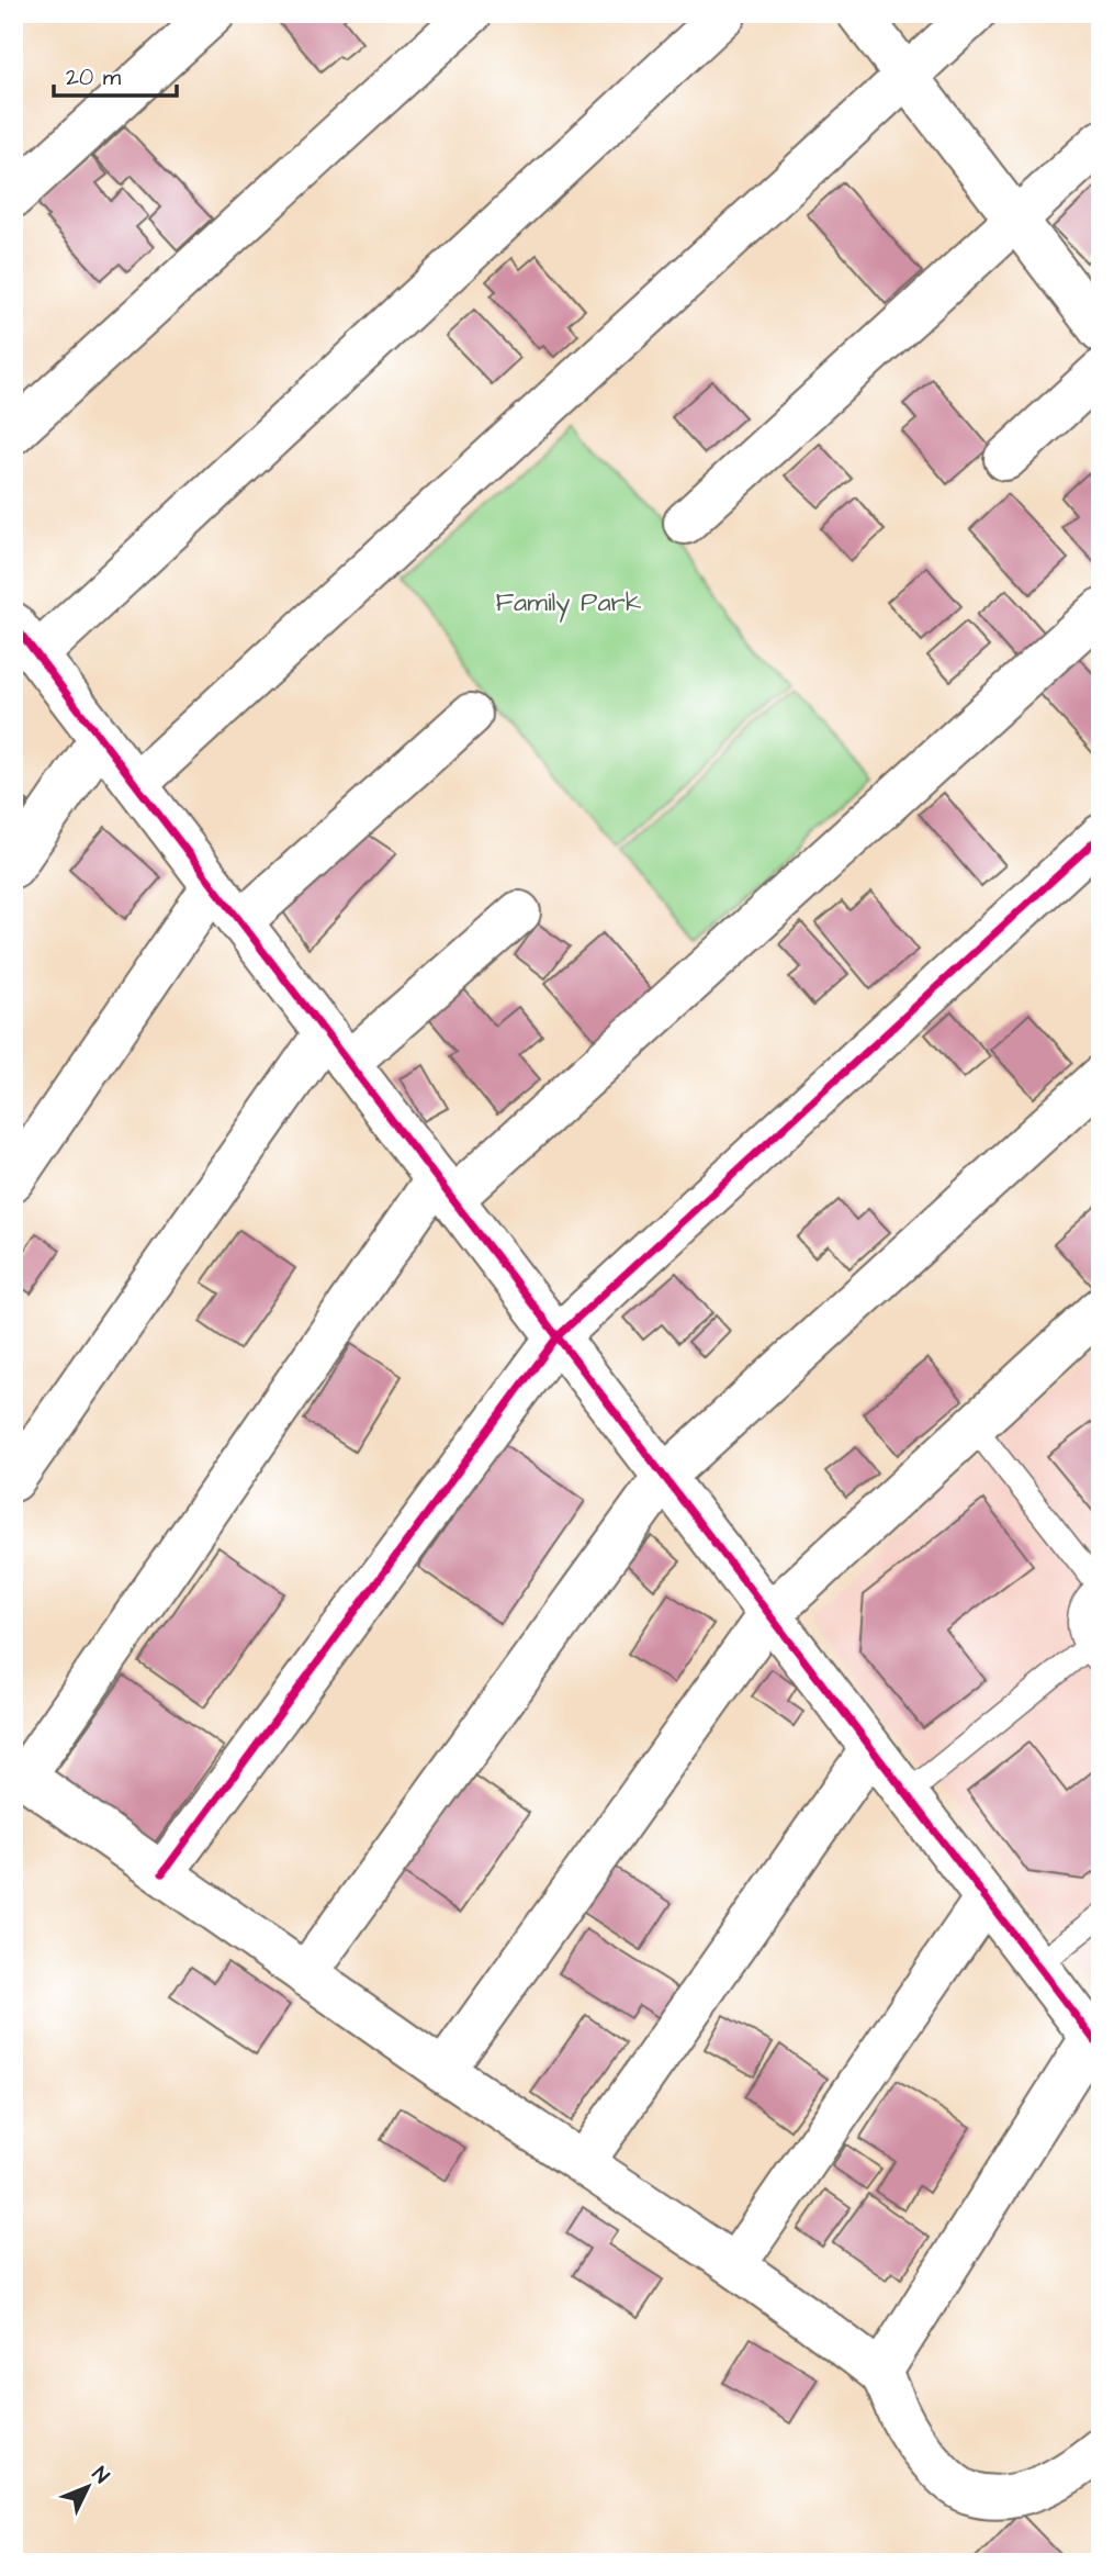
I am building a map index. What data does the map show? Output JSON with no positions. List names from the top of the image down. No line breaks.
{"parks":["Family Park"],"scale_bar":"20 m","north":"top right"}
